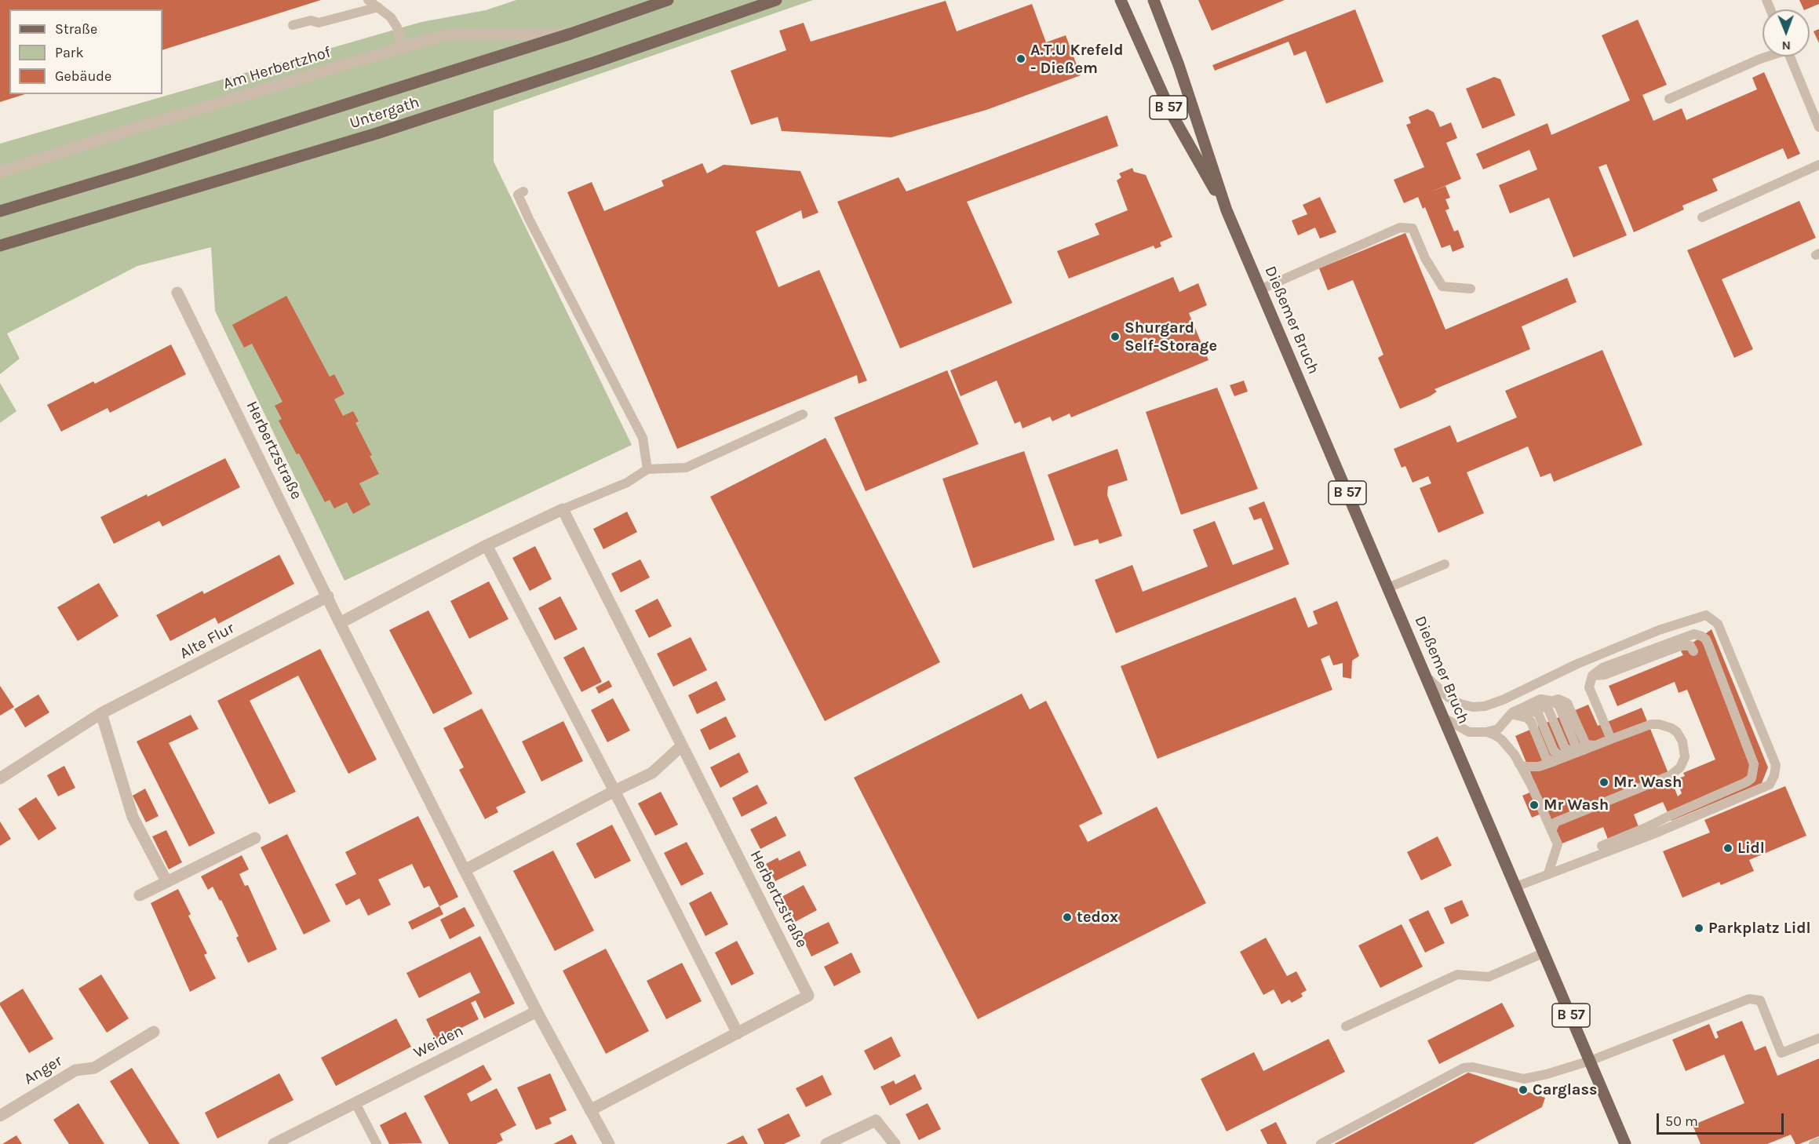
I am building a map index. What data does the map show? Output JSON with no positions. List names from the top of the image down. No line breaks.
{"streets":{"main road":["B 57","Untergath","Dießemer Bruch"],"street":["Am Herbertzhof","Herbertzstraße","Alte Flur","Weiden","Anger"]},"crossings":[["Am Herbertzhof","Untergath"],["Herbertzstraße","Alte Flur"],["Herbertzstraße","Weiden"]],"places":["A.T.U Krefeld - Dießem","Shurgard Self-Storage","Mr. Wash","Mr Wash","Lidl","tedox","Parkplatz Lidl","Carglass"],"legend":["Straße","Park","Gebäude"],"scale_bar":"50 m","north":"bottom"}
